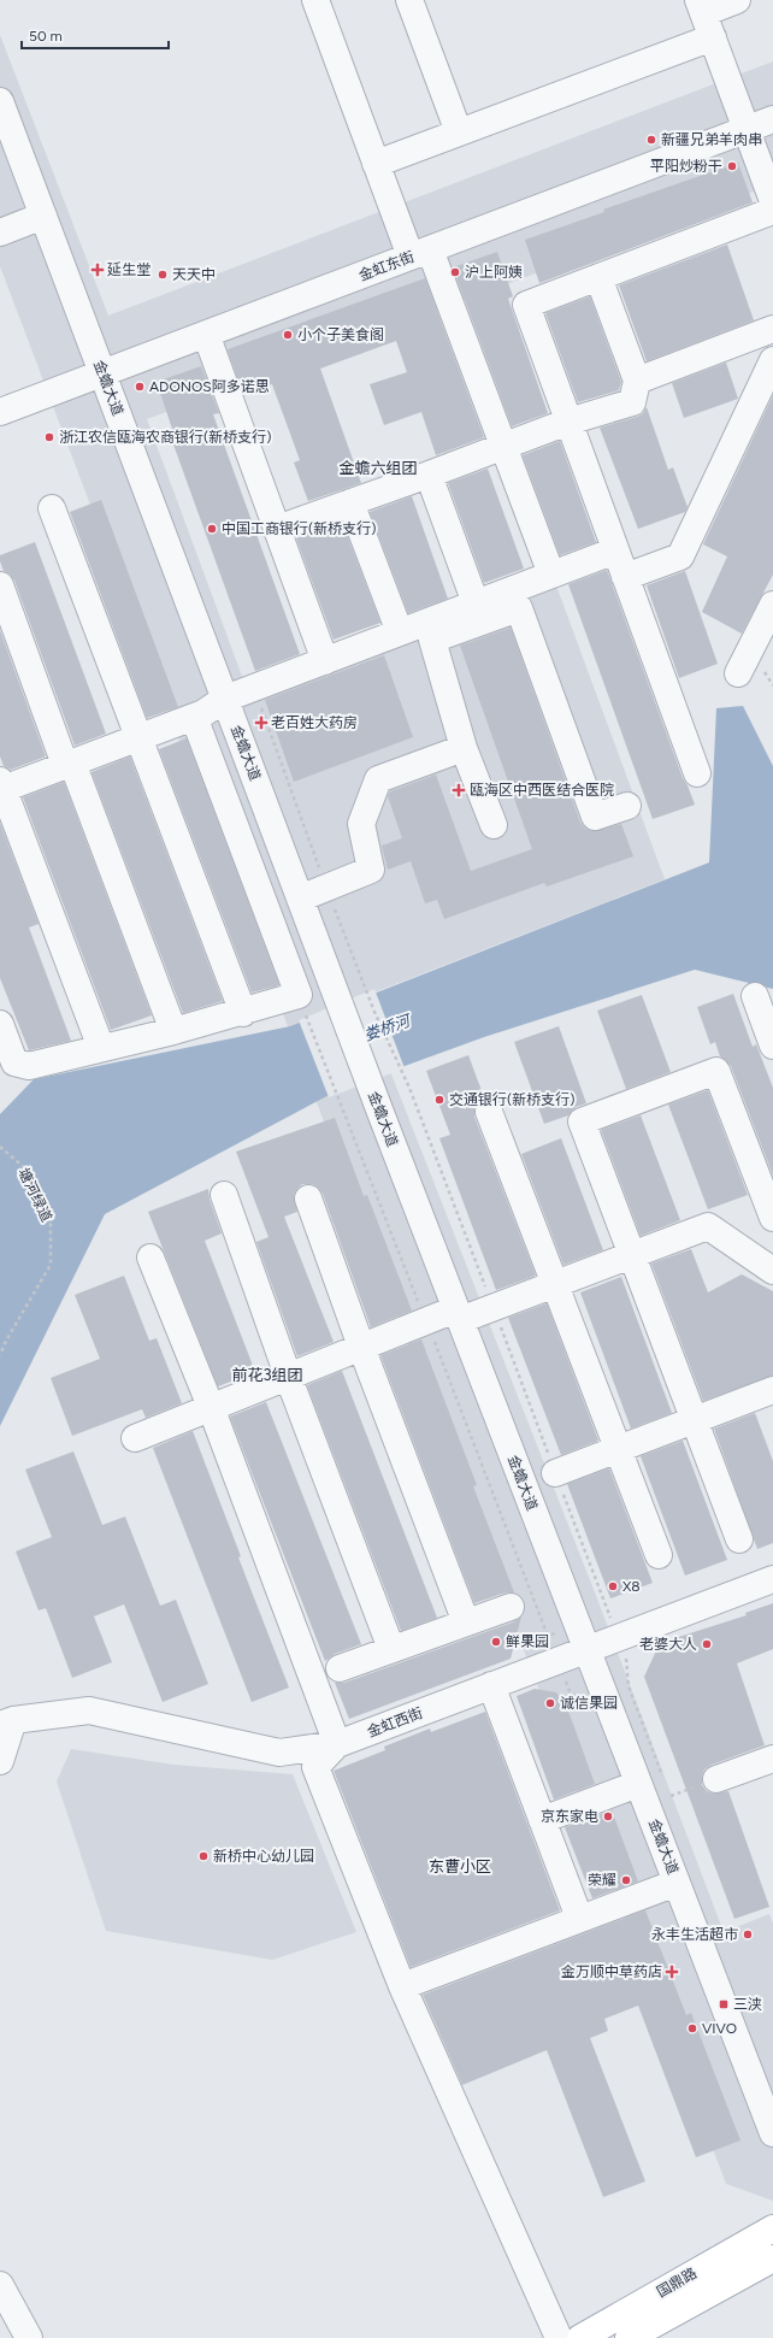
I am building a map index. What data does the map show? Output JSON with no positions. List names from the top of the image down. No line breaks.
{"streets":{"main road":["国鼎路"],"street":["金虹东街","金蟾大道","金虹西街"],"path":["塘河绿道"]},"crossings":[["金虹东街","金蟾大道"],["金蟾大道","金虹西街"]],"districts":["金蟾六组团","前花3组团","东曹小区"],"water":["娄桥河"],"places":{"other":["新疆兄弟羊肉串","平阳炒粉干","沪上阿姨","天天中","小个子美食阁","ADONOS阿多诺思","浙江农信瓯海农商银行(新桥支行)","中国工商银行(新桥支行)","交通银行(新桥支行)","X8","鲜果园","老婆大人","诚信果园","京东家电","新桥中心幼儿园","荣耀","永丰生活超市","VIVO"],"health":["延生堂","老百姓大药房","瓯海区中西医结合医院","金万顺中草药店"],"transit":["三浃"]},"scale_bar":"50 m"}
